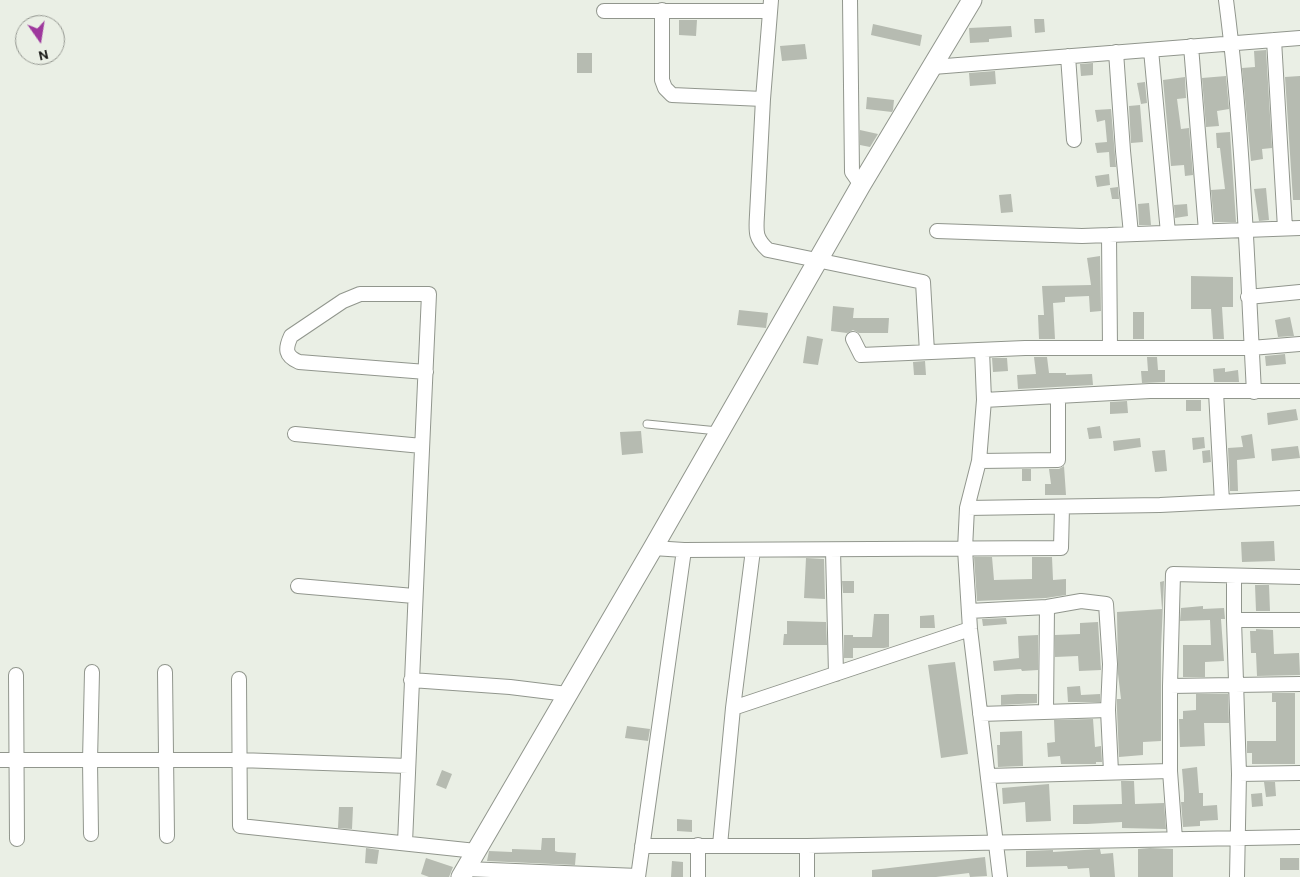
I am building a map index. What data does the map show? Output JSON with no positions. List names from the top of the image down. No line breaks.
{"north":"bottom"}
